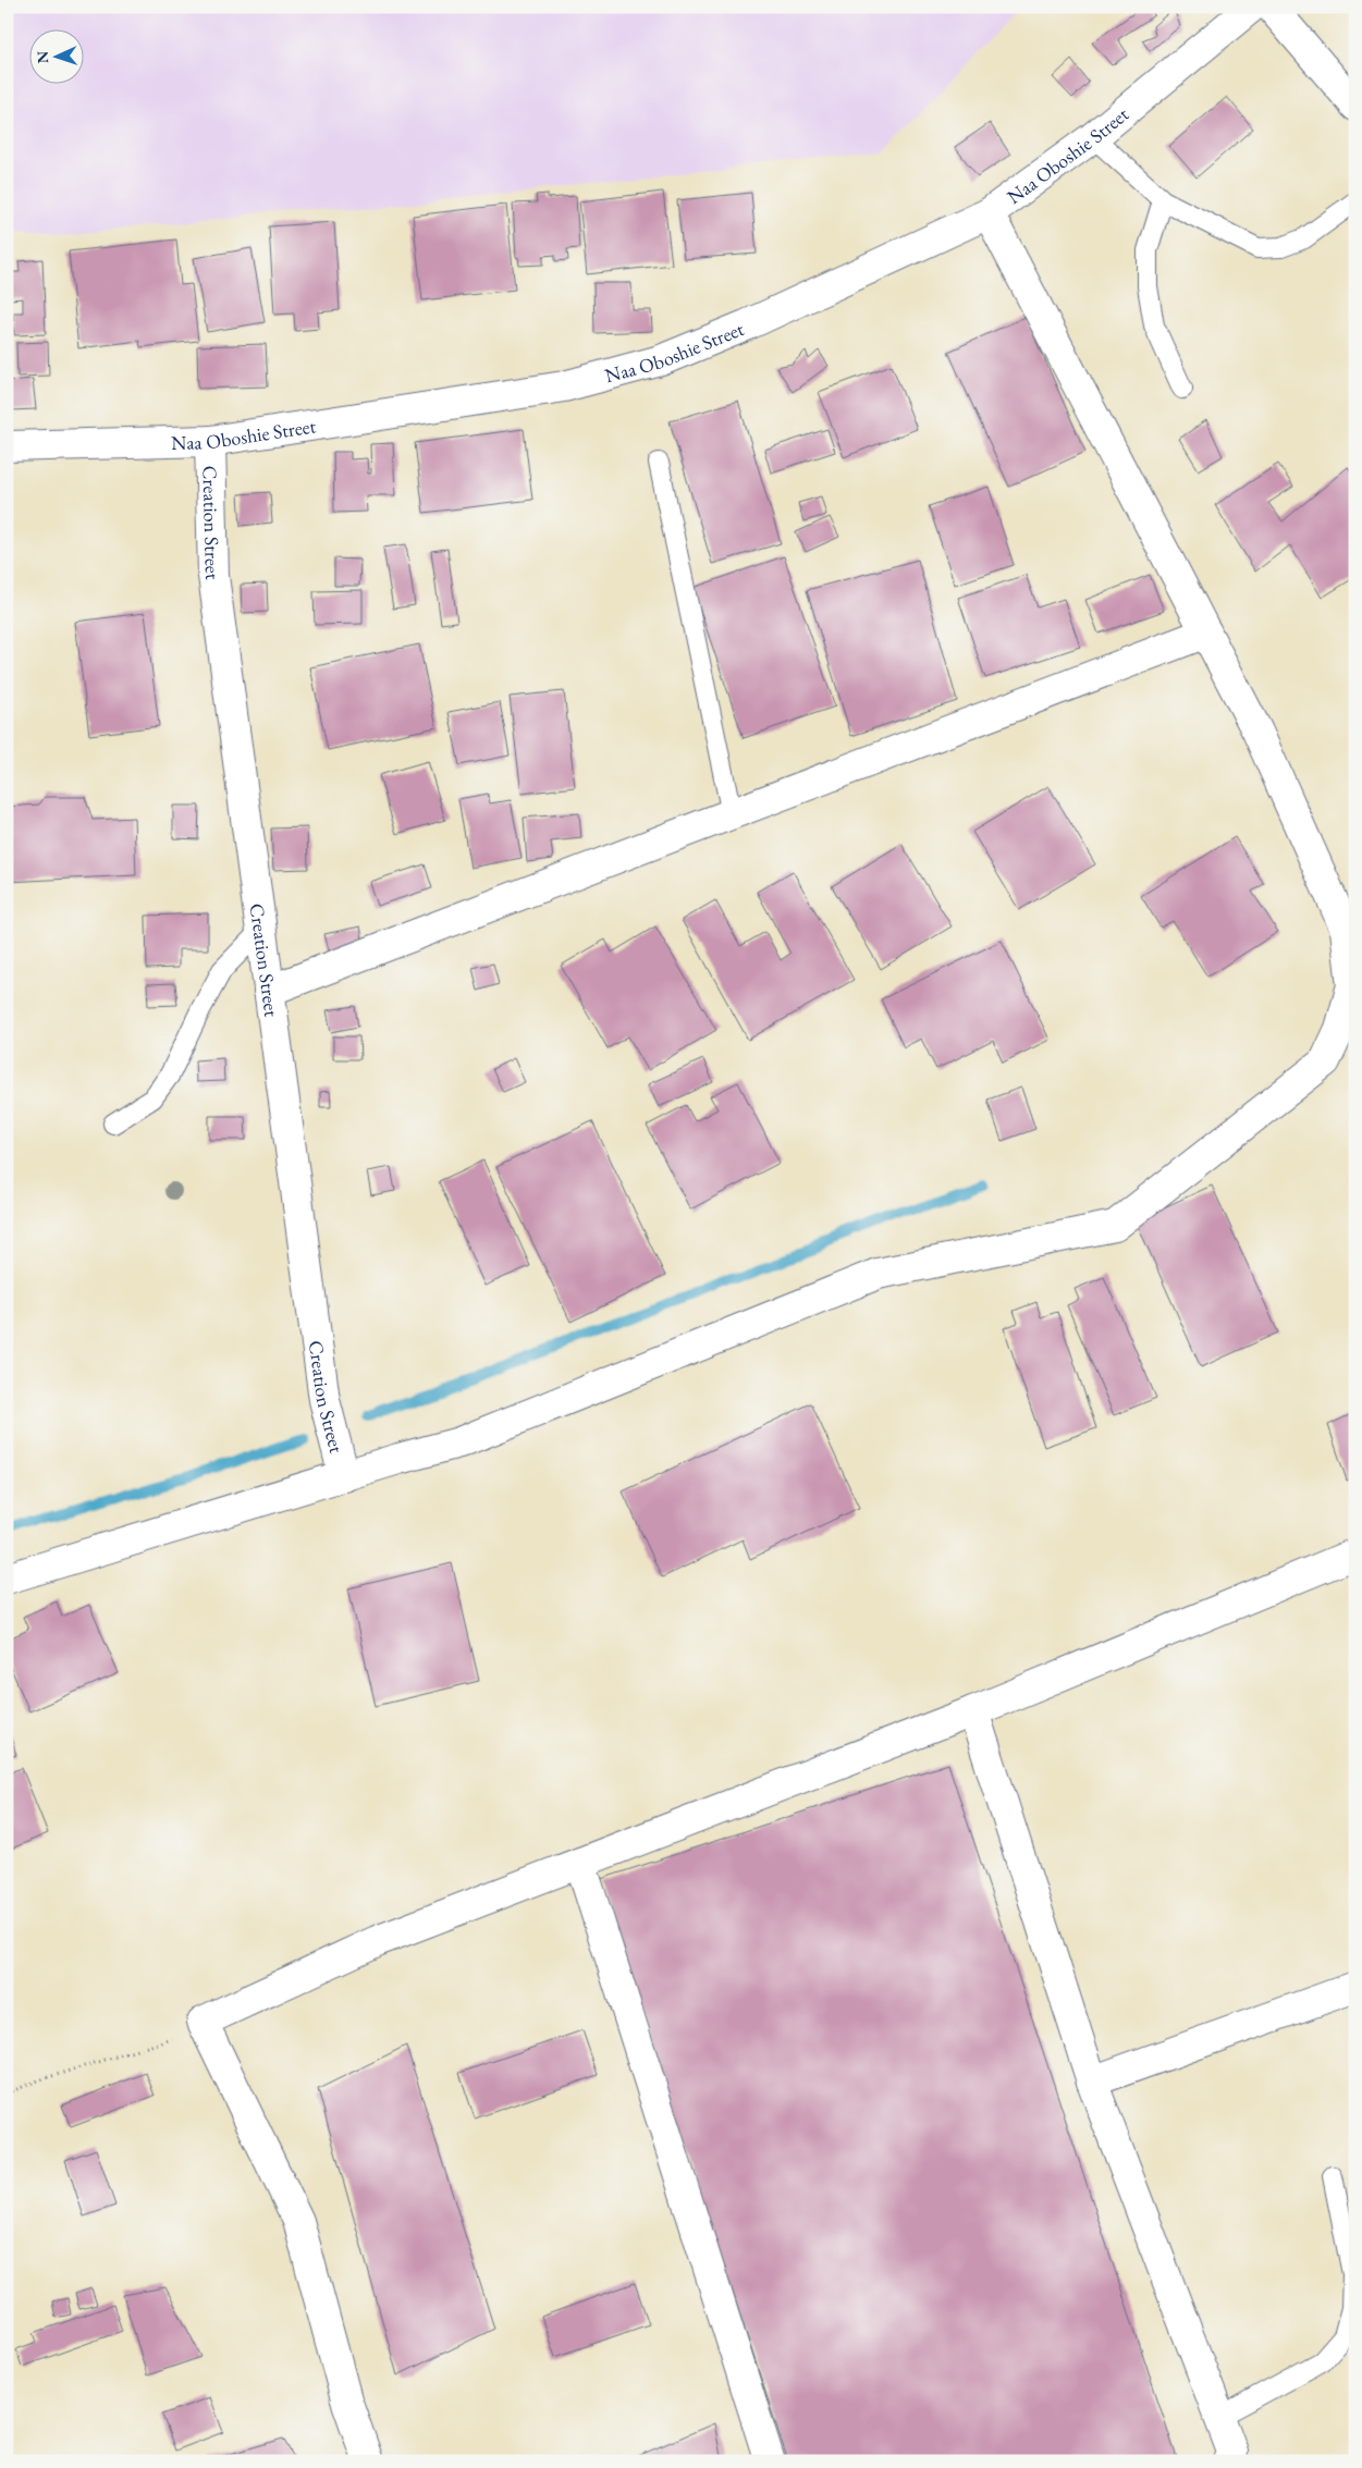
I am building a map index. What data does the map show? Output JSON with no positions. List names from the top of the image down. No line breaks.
{"streets":{"street":["Naa Oboshie Street","Creation Street"]},"crossings":[["Naa Oboshie Street","Creation Street"]],"north":"left"}
